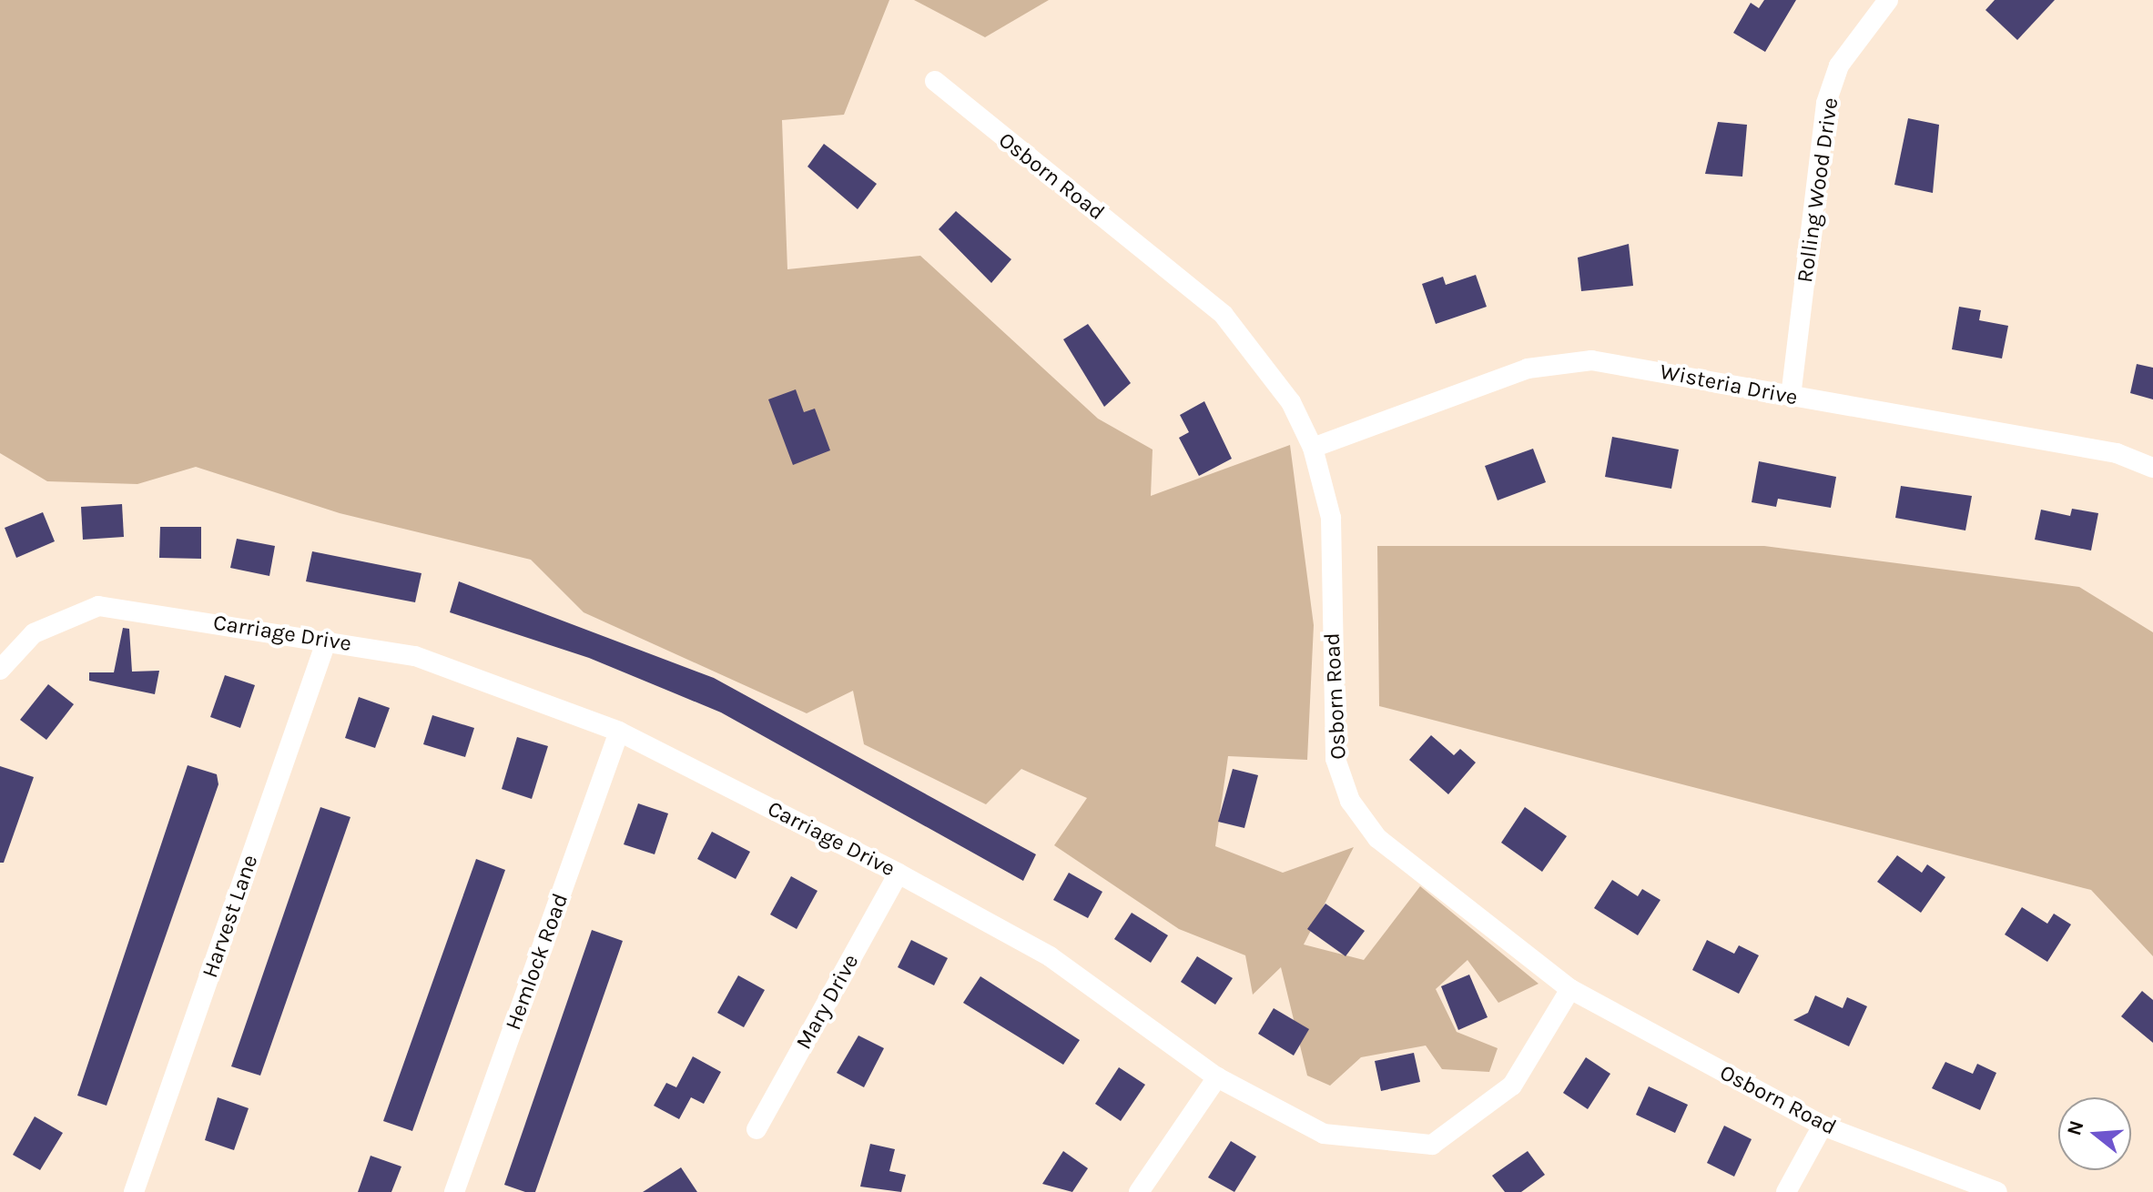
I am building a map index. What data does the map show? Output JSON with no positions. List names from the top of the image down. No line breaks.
{"streets":{"street":["Osborn Road","Rolling Wood Drive","Wisteria Drive","Carriage Drive","Harvest Lane","Hemlock Road","Mary Drive"]},"crossings":[["Osborn Road","Wisteria Drive"],["Osborn Road","Carriage Drive"],["Rolling Wood Drive","Wisteria Drive"],["Carriage Drive","Harvest Lane"],["Carriage Drive","Hemlock Road"],["Carriage Drive","Mary Drive"]],"north":"left"}
